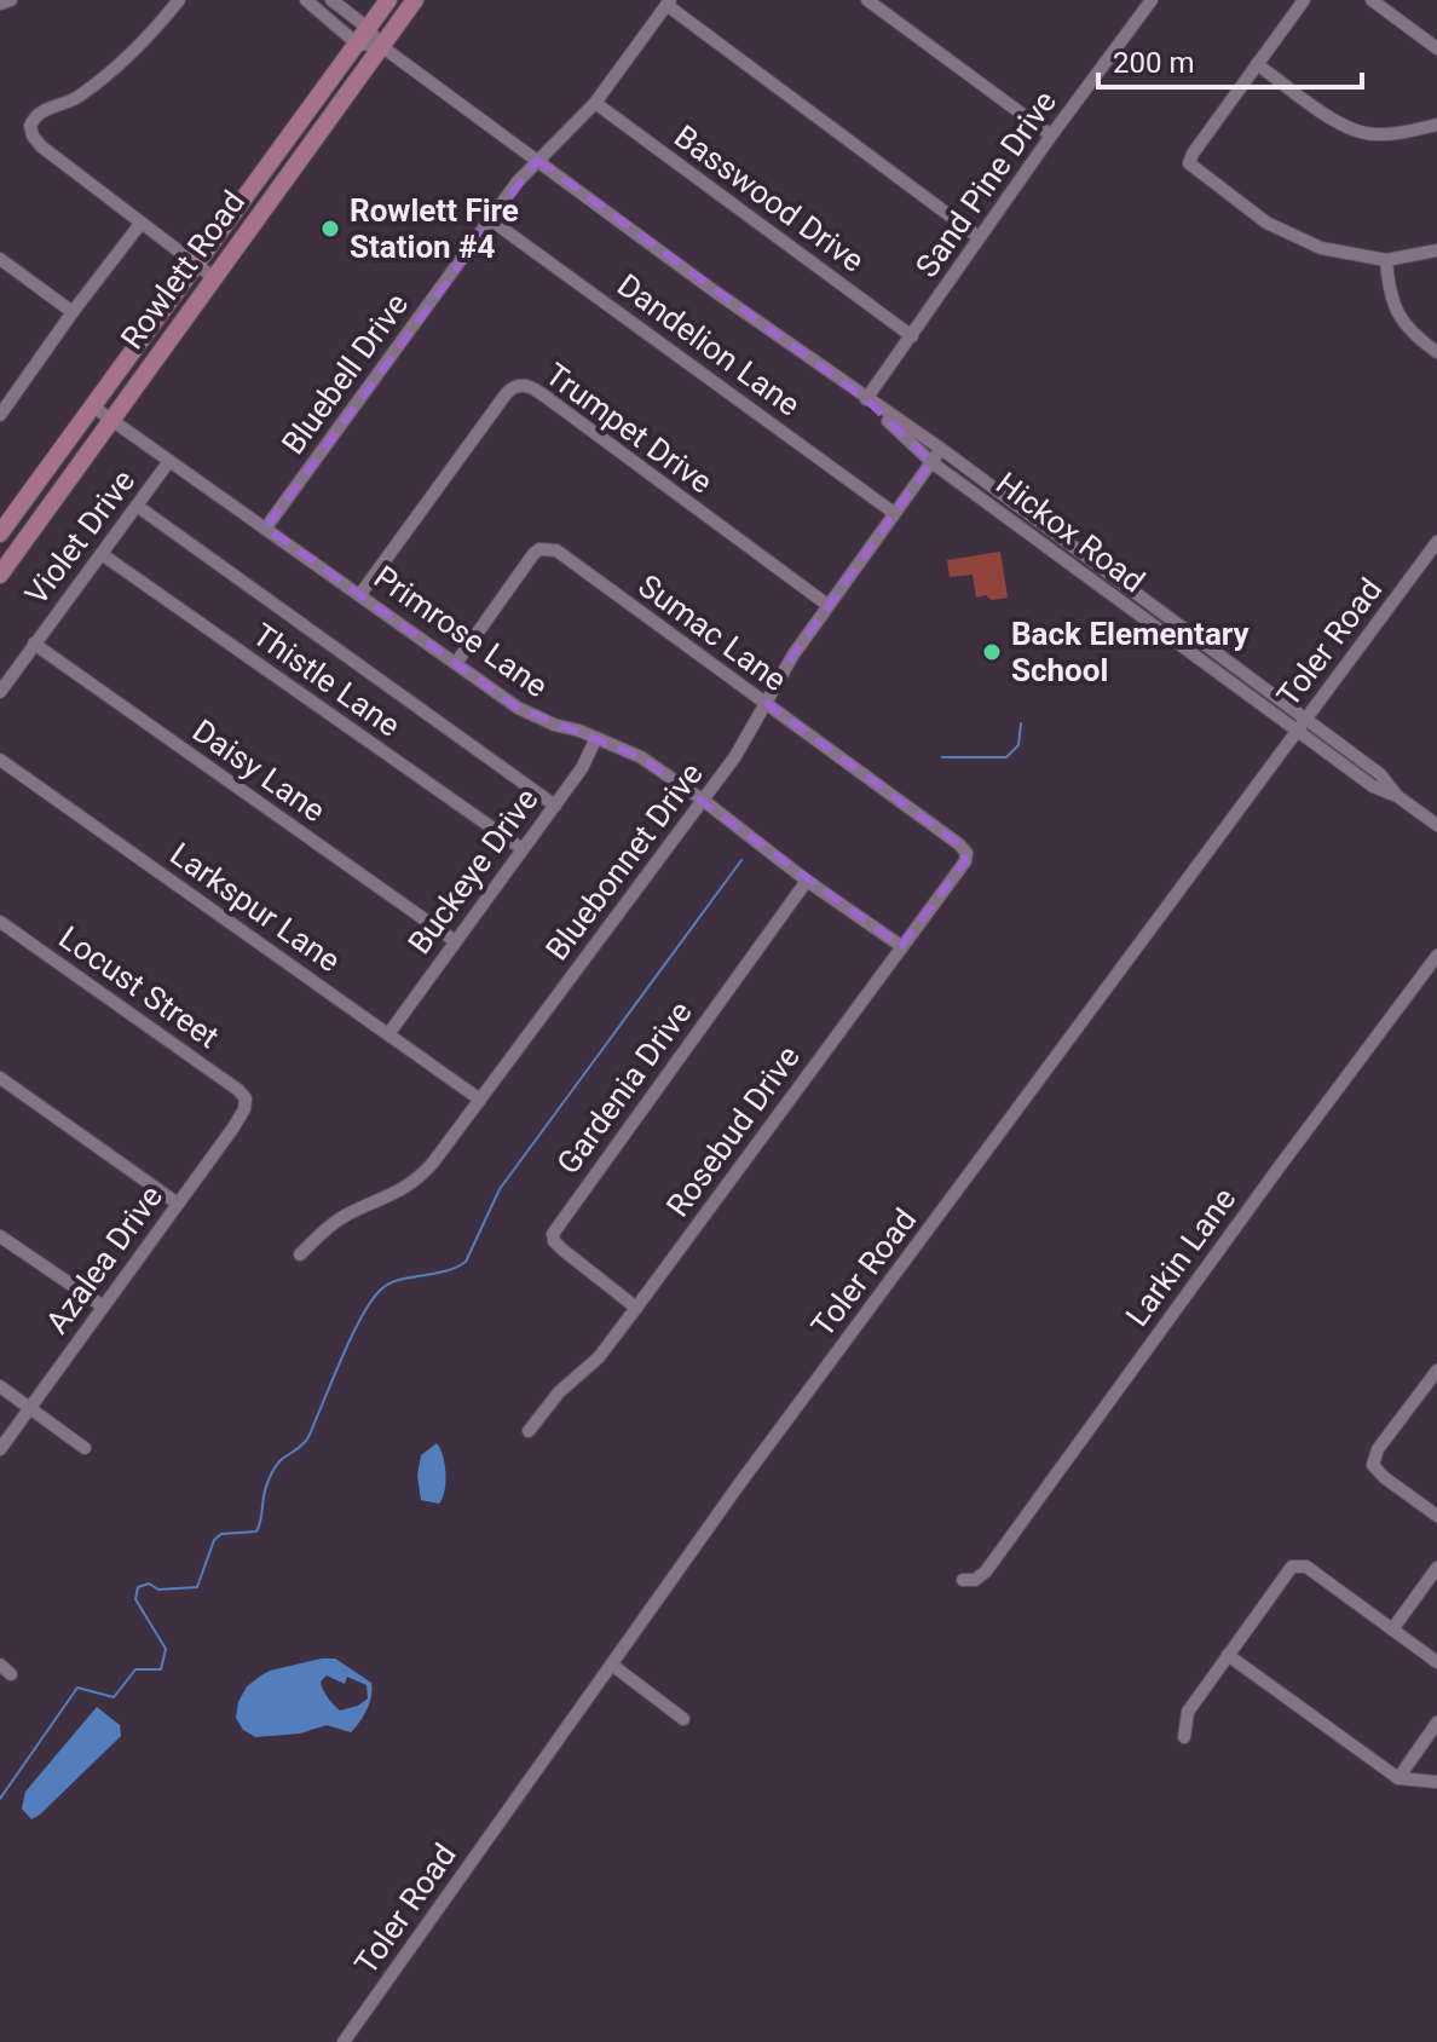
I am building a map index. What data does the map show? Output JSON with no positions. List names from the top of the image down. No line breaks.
{"streets":{"main road":["Rowlett Road"],"street":["Sand Pine Drive","Basswood Drive","Dandelion Lane","Bluebell Drive","Trumpet Drive","Hickox Road","Violet Drive","Primrose Lane","Sumac Lane","Toler Road","Thistle Lane","Daisy Lane","Bluebonnet Drive","Buckeye Drive","Larkspur Lane","Locust Street","Gardenia Drive","Rosebud Drive","Larkin Lane","Azalea Drive"]},"crossings":[["Sand Pine Drive","Basswood Drive"],["Sand Pine Drive","Hickox Road"],["Basswood Drive","Bluebell Drive"],["Rowlett Road","Hickox Road"],["Rowlett Road","Primrose Lane"],["Dandelion Lane","Bluebell Drive"],["Dandelion Lane","Bluebonnet Drive"],["Bluebell Drive","Hickox Road"],["Bluebell Drive","Primrose Lane"],["Trumpet Drive","Primrose Lane"],["Trumpet Drive","Bluebonnet Drive"],["Hickox Road","Toler Road"],["Hickox Road","Bluebonnet Drive"],["Violet Drive","Primrose Lane"],["Violet Drive","Thistle Lane"],["Violet Drive","Daisy Lane"],["Primrose Lane","Sumac Lane"],["Primrose Lane","Bluebonnet Drive"],["Primrose Lane","Buckeye Drive"],["Primrose Lane","Gardenia Drive"],["Primrose Lane","Rosebud Drive"],["Sumac Lane","Bluebonnet Drive"],["Sumac Lane","Rosebud Drive"],["Thistle Lane","Buckeye Drive"],["Daisy Lane","Buckeye Drive"],["Bluebonnet Drive","Larkspur Lane"],["Buckeye Drive","Larkspur Lane"],["Locust Street","Azalea Drive"],["Gardenia Drive","Rosebud Drive"]],"places":["Rowlett Fire Station #4","Back Elementary School"],"scale_bar":"200 m"}
